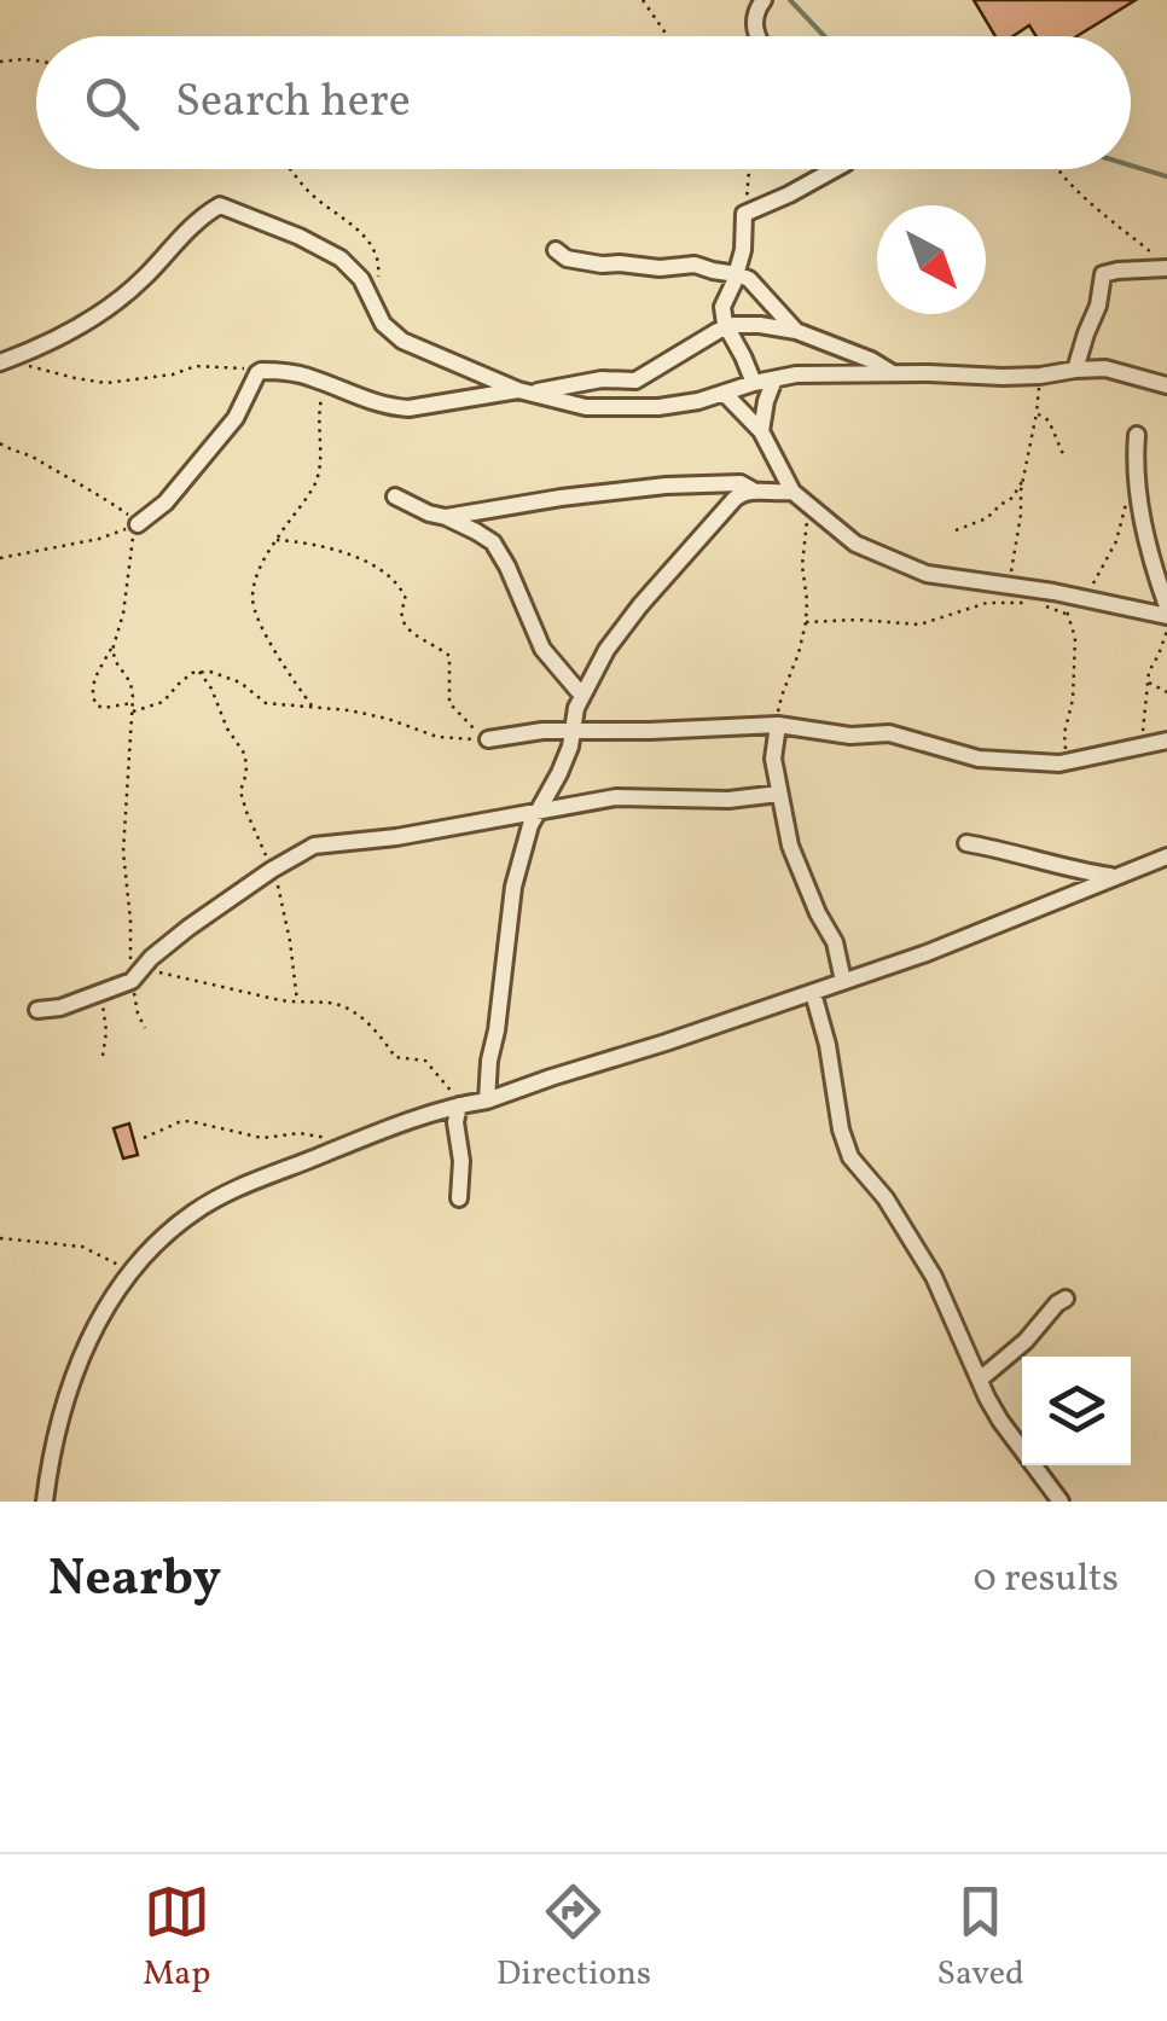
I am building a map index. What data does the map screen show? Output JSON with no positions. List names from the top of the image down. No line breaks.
{"north":"bottom right","page":{"search":"Search here","heading":["Nearby","0 results"],"nav":["Map","Directions","Saved"]}}
